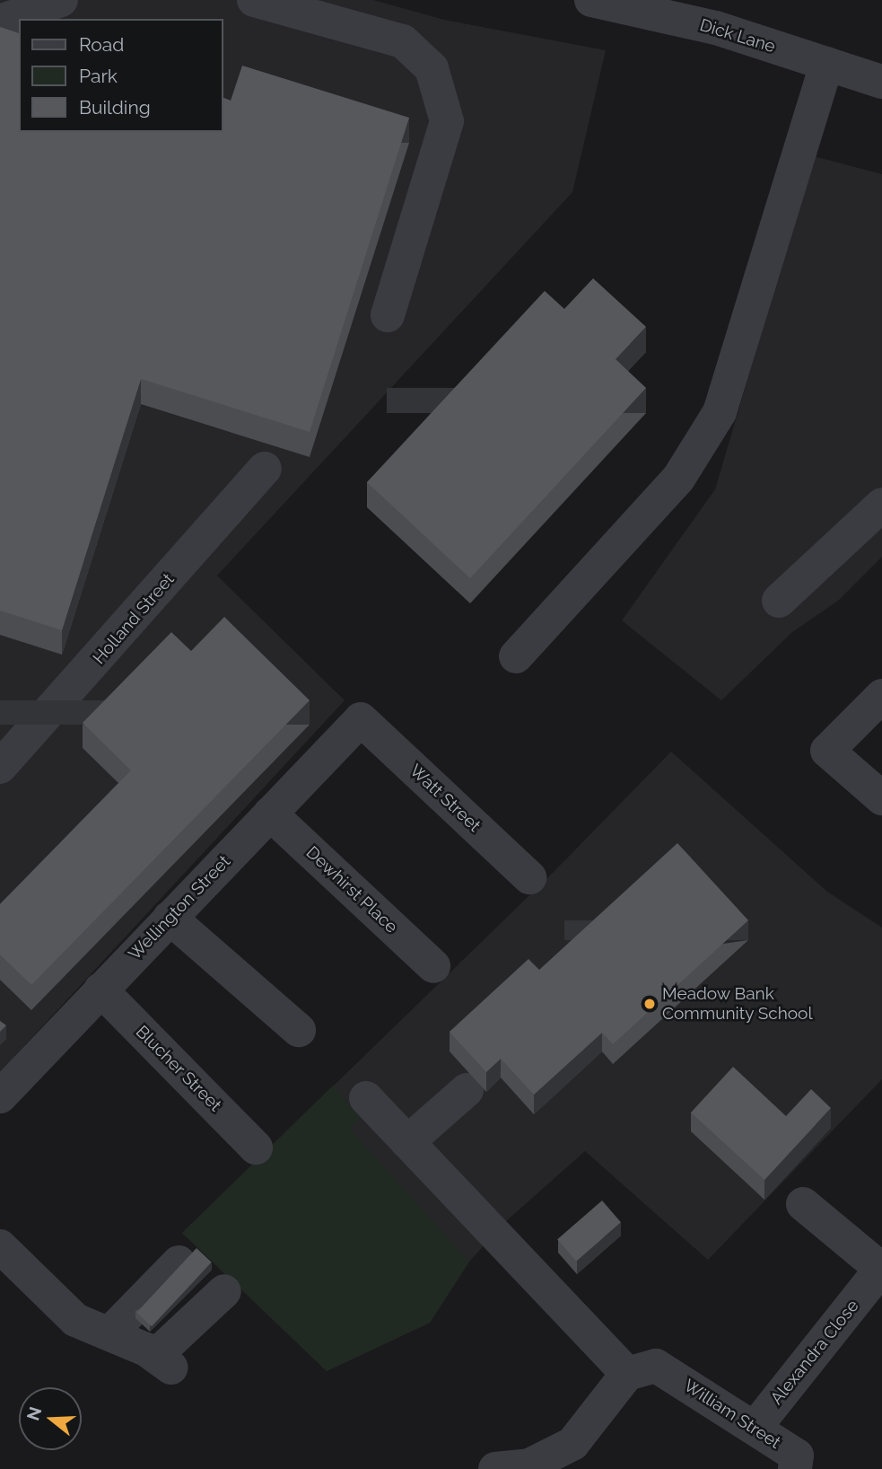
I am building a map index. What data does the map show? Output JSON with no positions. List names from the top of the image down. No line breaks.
{"streets":{"street":["Dick Lane","Holland Street","Watt Street","Dewhirst Place","Wellington Street","Blucher Street","Alexandra Close","William Street"]},"crossings":[["Watt Street","Wellington Street"],["Dewhirst Place","Wellington Street"],["Wellington Street","Blucher Street"],["Alexandra Close","William Street"]],"places":["Meadow Bank Community School"],"legend":["Road","Park","Building"],"north":"left"}
